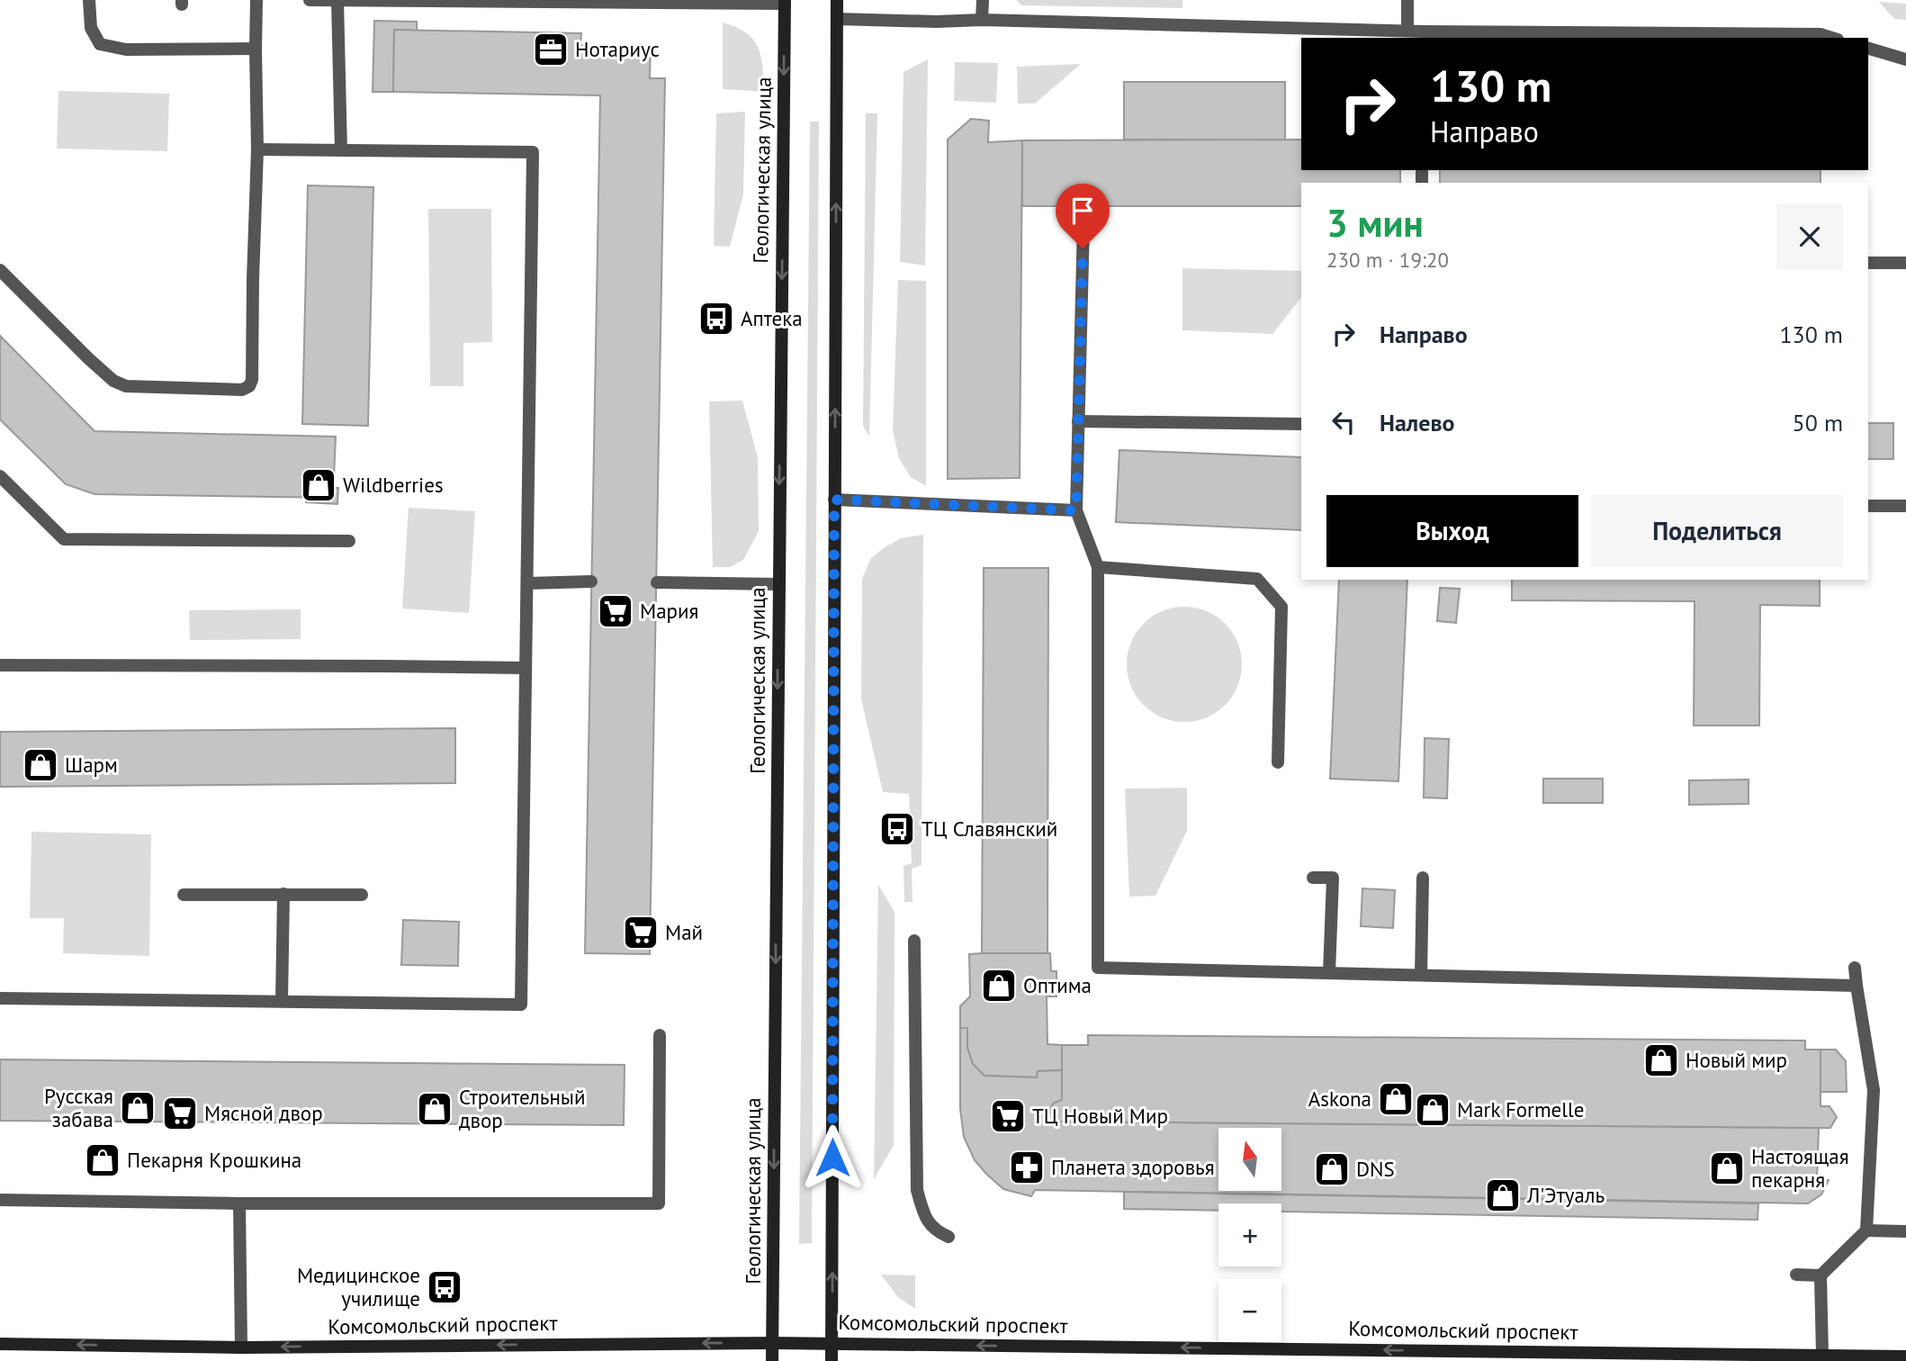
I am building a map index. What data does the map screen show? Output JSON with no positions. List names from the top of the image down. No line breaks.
{"streets":{"main road":["Геологическая улица","Комсомольский проспект"]},"crossings":[["Геологическая улица","Комсомольский проспект"]],"one_way":["Комсомольский проспект"],"places":{"office":["Нотариус"],"bus stop":["Аптека","ТЦ Славянский","Медицинское училище"],"shop":["Wildberries","Шарм","Оптима","Новый мир","Askona","Русская забава","Строительный двор","Mark Formelle","Пекарня Крошкина","Настоящая пекарня","DNS","Л'Этуаль"],"supermarket":["Мария","Май","Мясной двор","ТЦ Новый Мир"],"pharmacy":["Планета здоровья"]},"north":"top","page":{"turn":["130 m","Направо"],"heading":["3 мин","230 m · 19:20"],"list":[{"name":"Направо","value":"130 m"},{"name":"Налево","value":"50 m"}],"buttons":["Выход","Поделиться"],"map_buttons":["+","−"]}}
